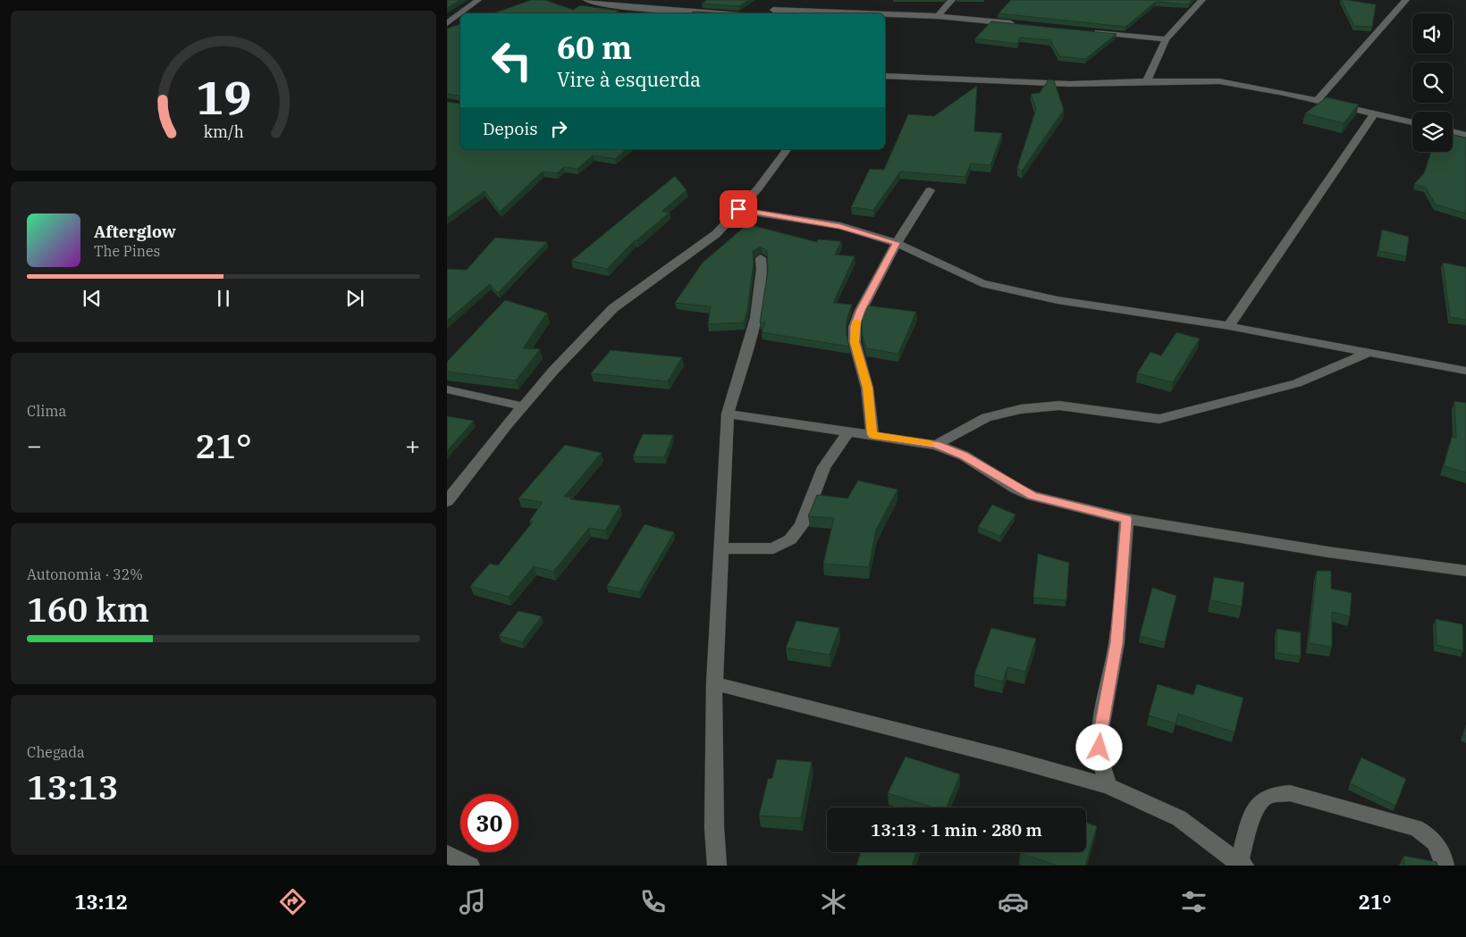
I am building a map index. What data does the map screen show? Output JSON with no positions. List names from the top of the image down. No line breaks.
{"page":{"turn":["60 m","Vire à esquerda"],"then":"Depois","song":["Afterglow","The Pines"],"tile":["Clima",["Autonomia · 32%","160 km"],["Chegada","13:13"]],"heat":["−","21°","+"],"limit":"30","trip":"13:13 · 1 min · 280 m","tabs":["13:12","21°"],"gauge":["19","km/h"]}}
